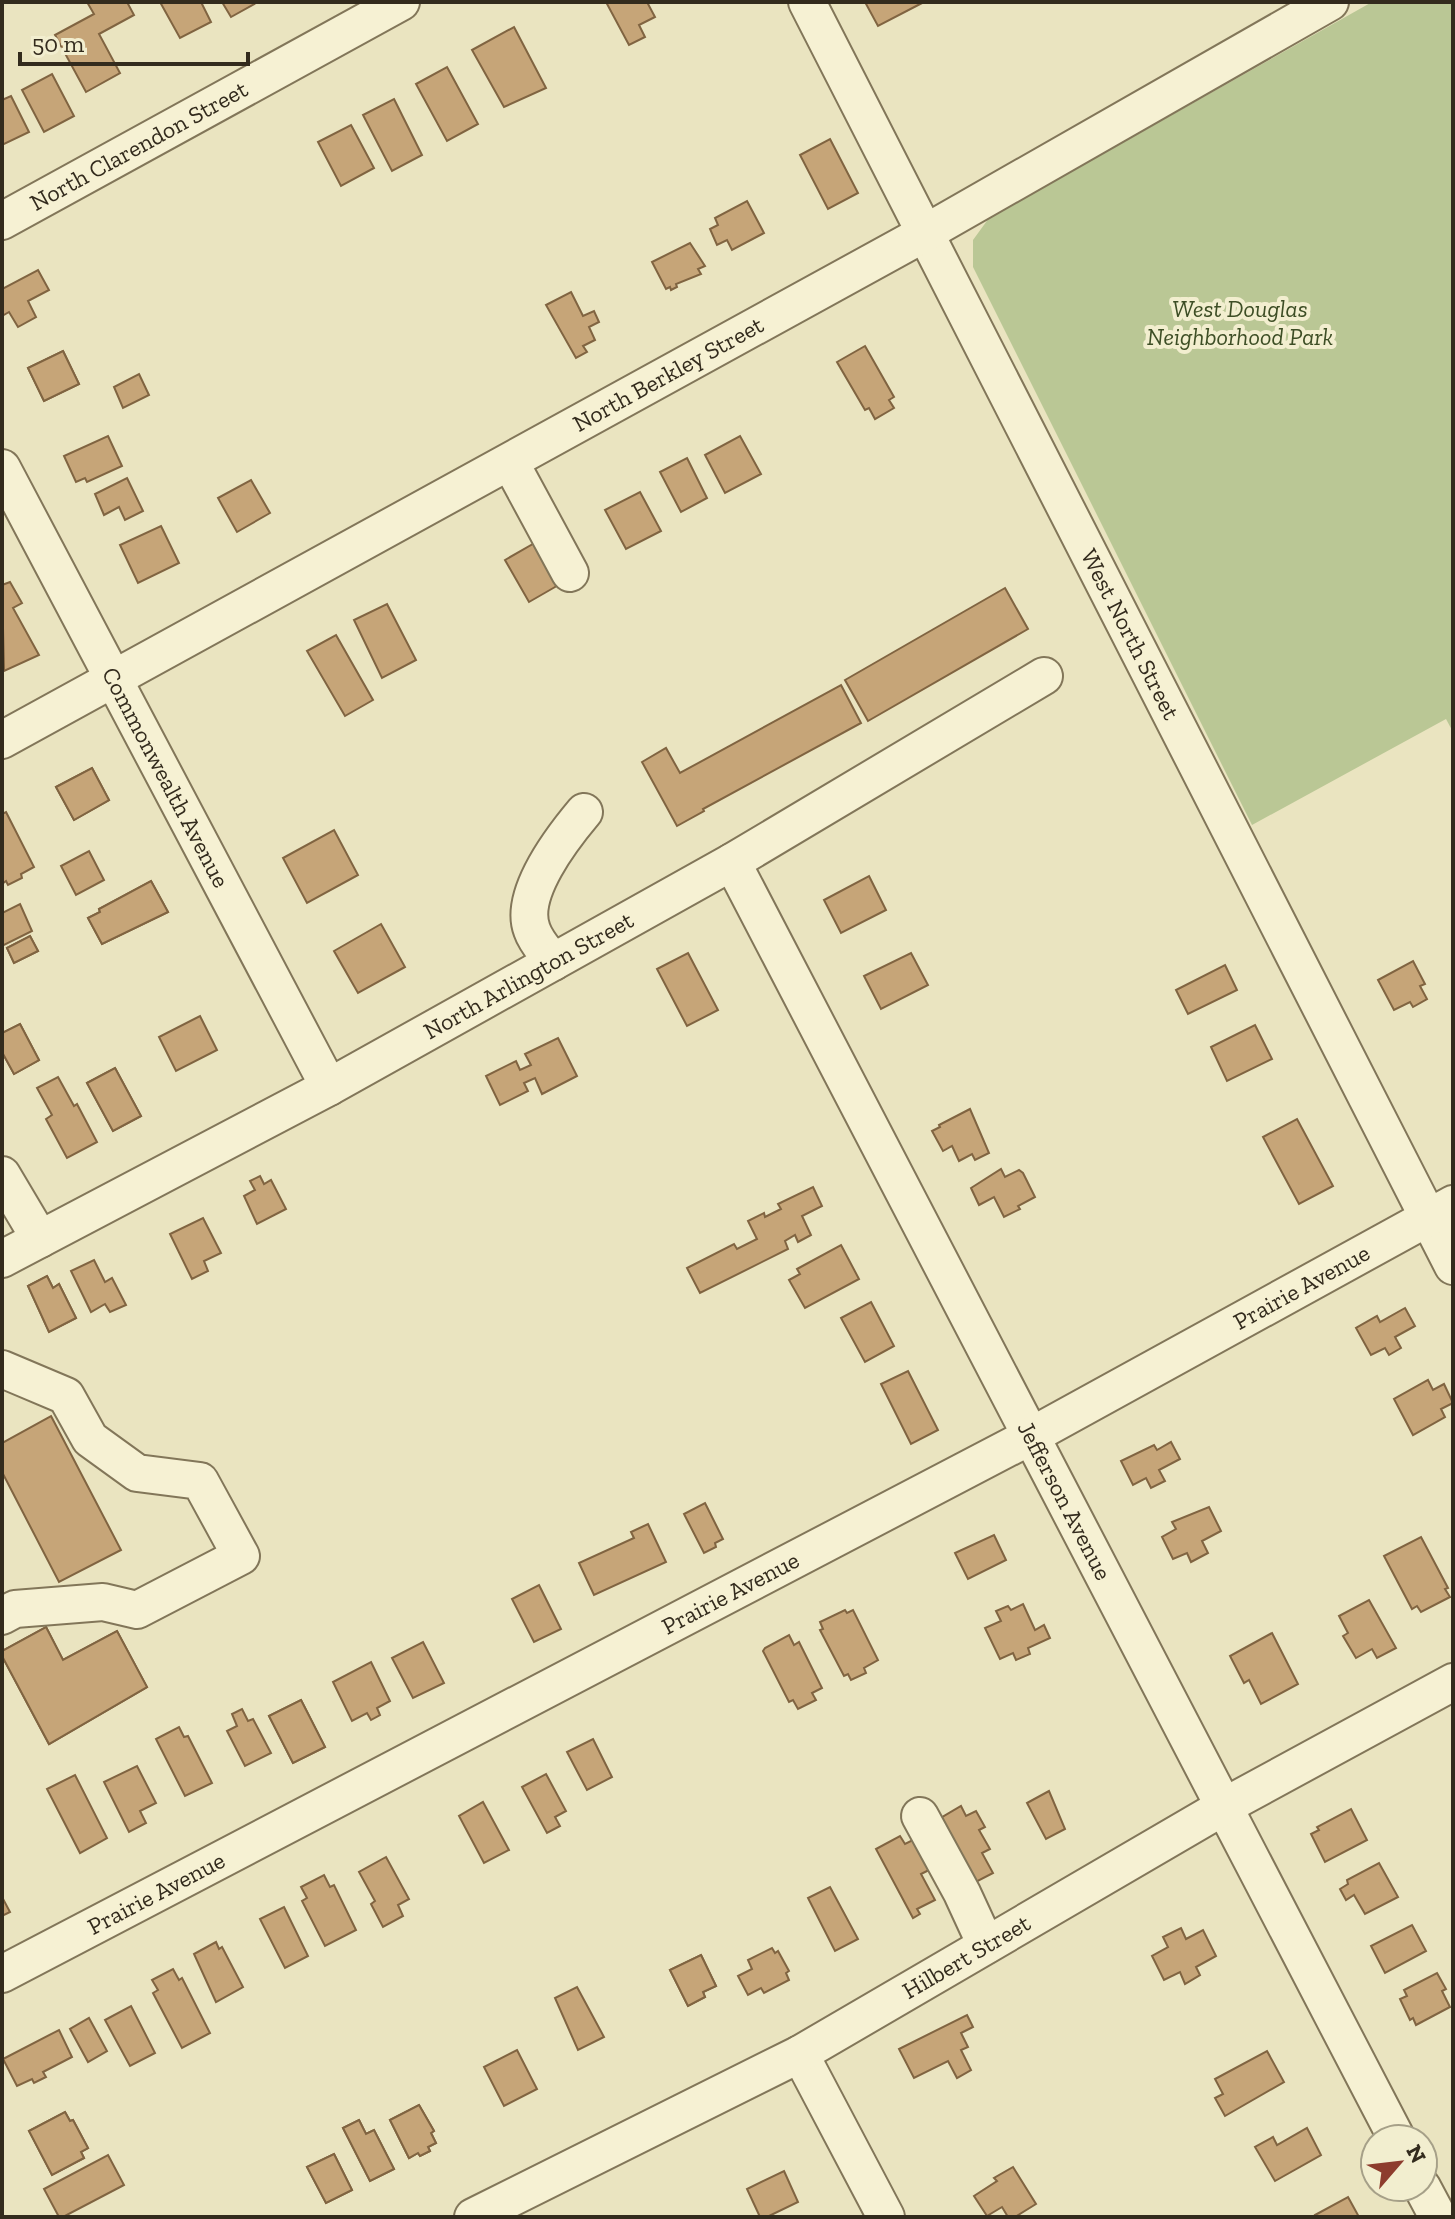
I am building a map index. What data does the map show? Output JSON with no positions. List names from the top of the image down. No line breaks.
{"streets":{"street":["North Clarendon Street","North Berkley Street","West North Street","Commonwealth Avenue","North Arlington Street","Prairie Avenue","Jefferson Avenue","Hilbert Street"]},"crossings":[["North Berkley Street","West North Street"],["North Berkley Street","Commonwealth Avenue"],["West North Street","Prairie Avenue"],["Commonwealth Avenue","North Arlington Street"],["North Arlington Street","Jefferson Avenue"],["Prairie Avenue","Jefferson Avenue"],["Jefferson Avenue","Hilbert Street"]],"parks":["West Douglas Neighborhood Park"],"scale_bar":"50 m","north":"top right"}
